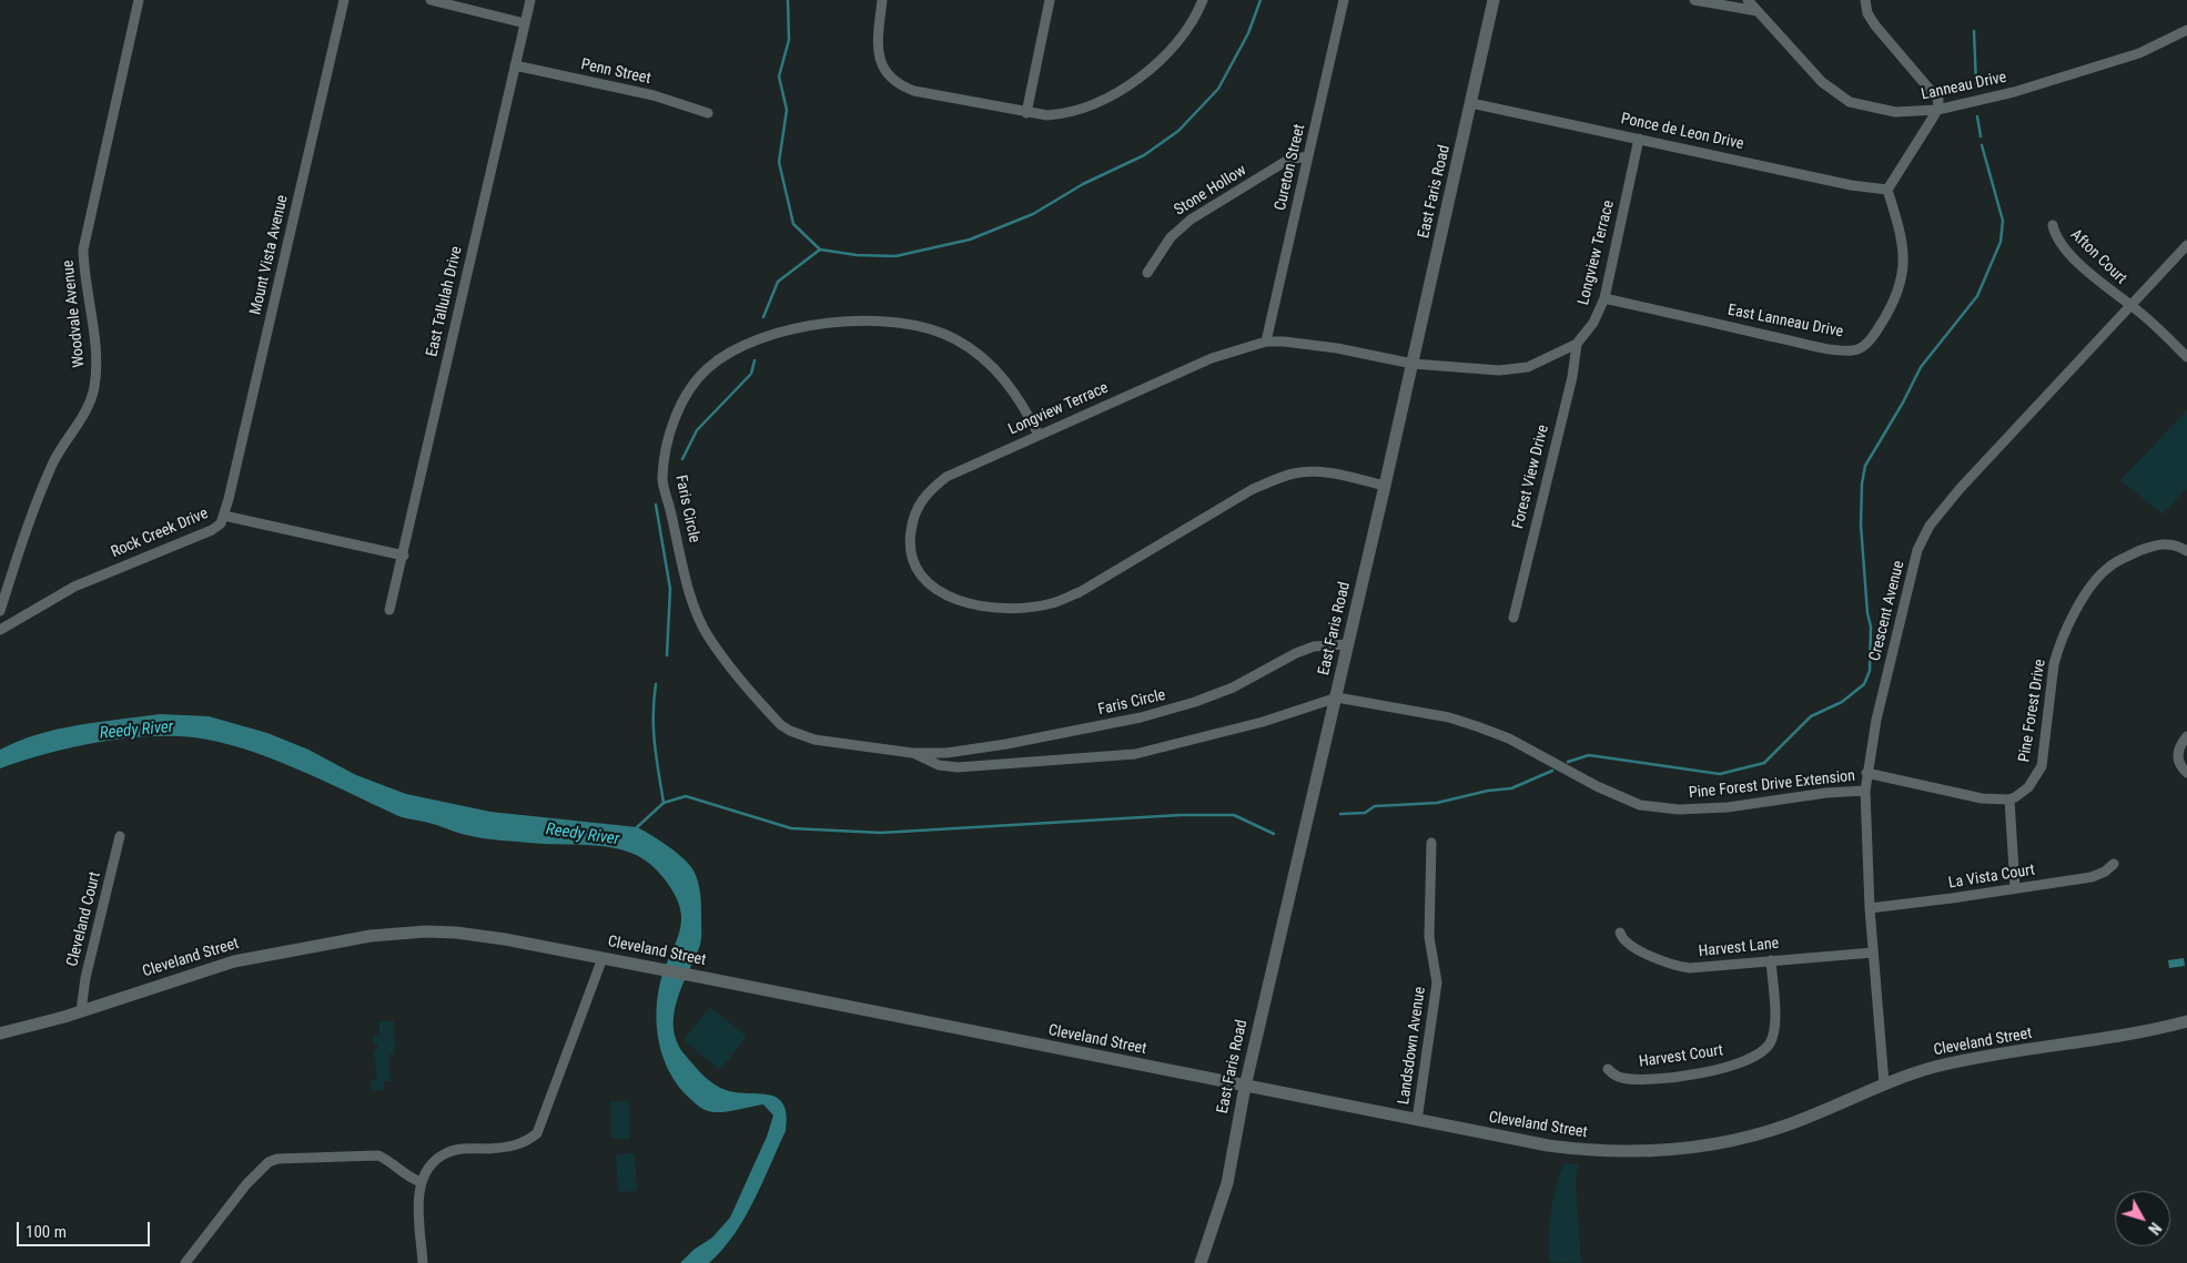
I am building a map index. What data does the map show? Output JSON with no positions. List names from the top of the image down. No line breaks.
{"streets":{"street":["Penn Street","Lanneau Drive","Ponce de Leon Drive","Cureton Street","Stone Hollow","East Faris Road","Longview Terrace","Mount Vista Avenue","Afton Court","East Tallulah Drive","Woodvale Avenue","East Lanneau Drive","Forest View Drive","Faris Circle","Rock Creek Drive","Crescent Avenue","Pine Forest Drive","Pine Forest Drive Extension","La Vista Court","Cleveland Court","Harvest Lane","Cleveland Street","Landsdown Avenue","Harvest Court"]},"crossings":[["Penn Street","East Tallulah Drive"],["Ponce de Leon Drive","East Faris Road"],["Ponce de Leon Drive","Longview Terrace"],["Ponce de Leon Drive","East Lanneau Drive"],["Cureton Street","Stone Hollow"],["Cureton Street","Longview Terrace"],["East Faris Road","Longview Terrace"],["East Faris Road","Faris Circle"],["East Faris Road","Pine Forest Drive Extension"],["East Faris Road","Cleveland Street"],["Longview Terrace","East Lanneau Drive"],["Longview Terrace","Forest View Drive"],["Longview Terrace","Faris Circle"],["Mount Vista Avenue","Rock Creek Drive"],["Afton Court","Crescent Avenue"],["East Tallulah Drive","Rock Creek Drive"],["Faris Circle","Pine Forest Drive Extension"],["Crescent Avenue","Pine Forest Drive Extension"],["Crescent Avenue","La Vista Court"],["Crescent Avenue","Harvest Lane"],["Crescent Avenue","Cleveland Street"],["Cleveland Court","Cleveland Street"],["Harvest Lane","Harvest Court"],["Cleveland Street","Landsdown Avenue"]],"water":["Reedy River"],"scale_bar":"100 m","north":"bottom right"}
